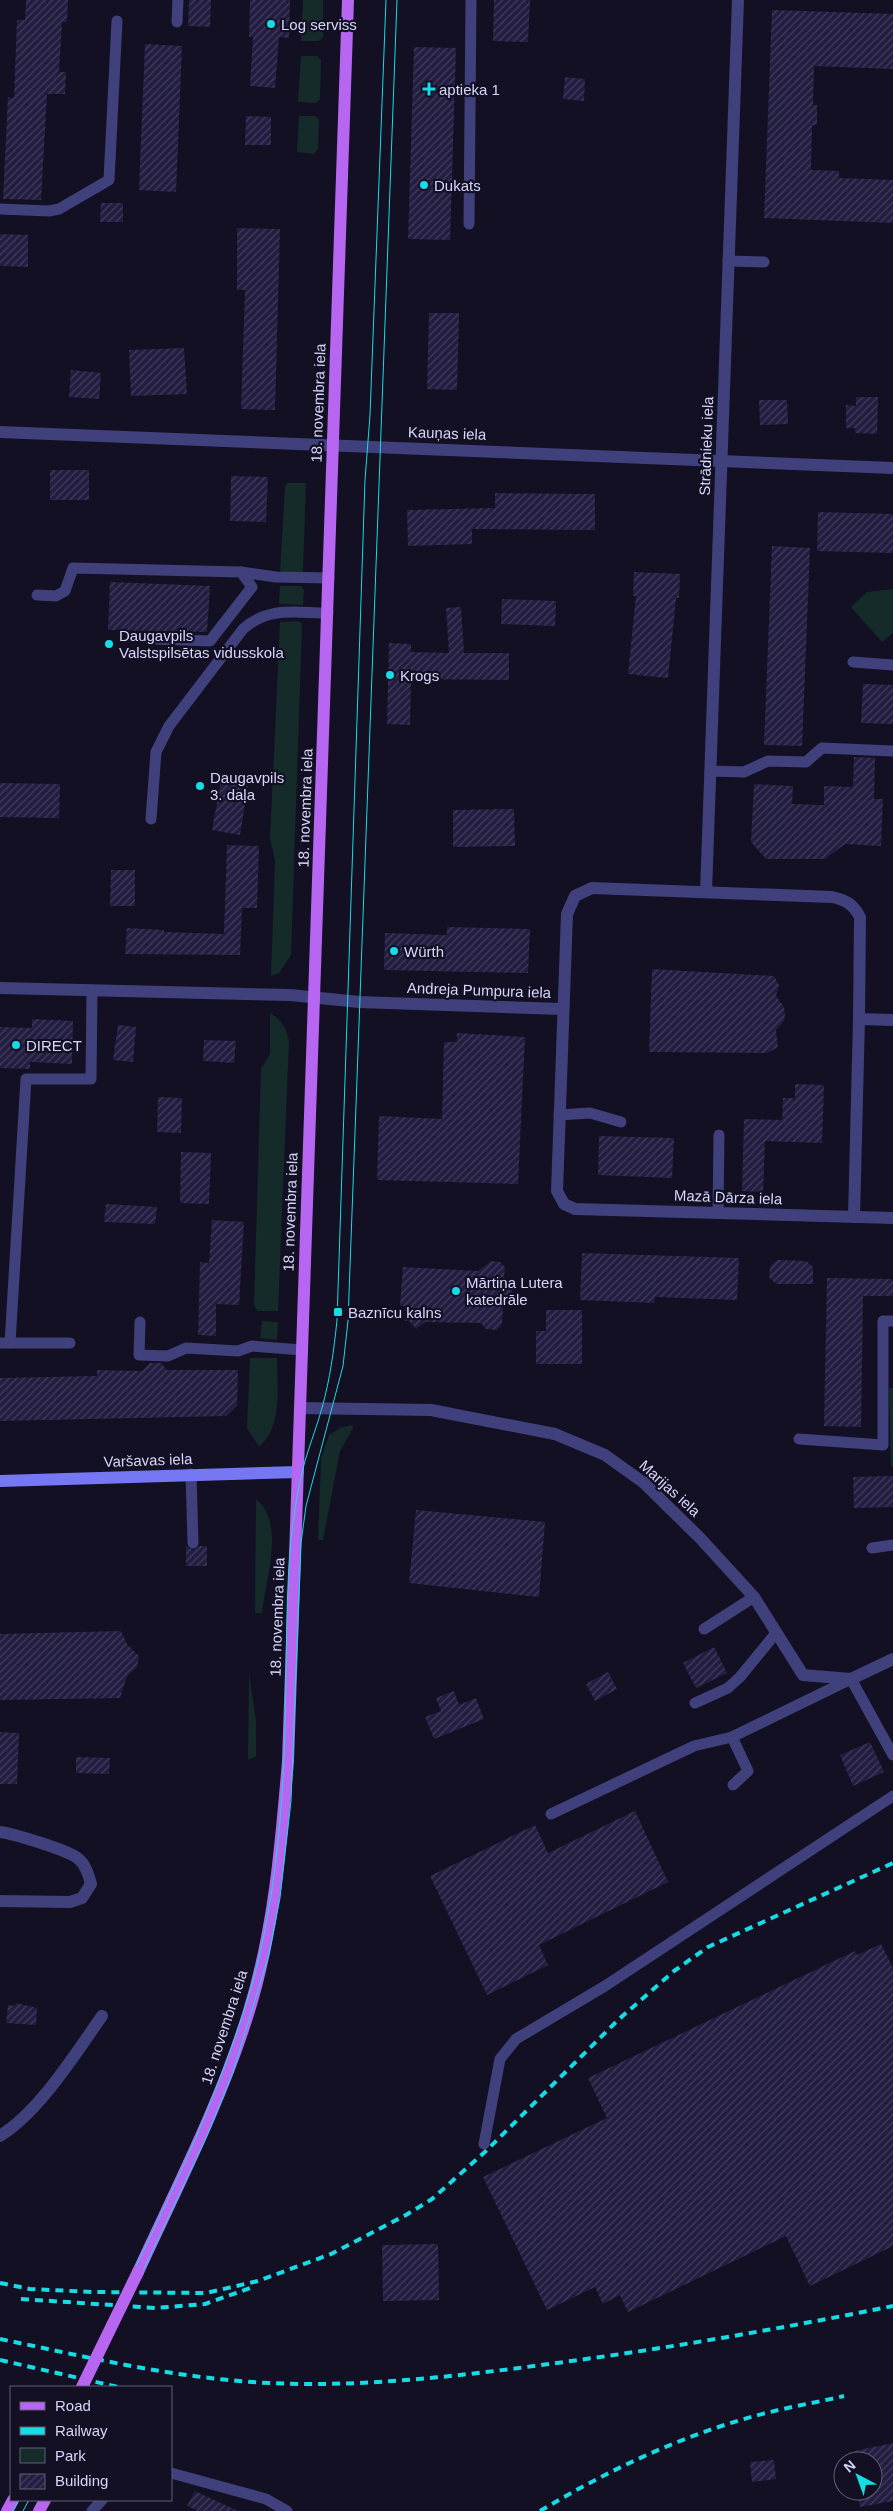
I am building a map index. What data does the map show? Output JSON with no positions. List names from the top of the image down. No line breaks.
{"streets":{"main road":["18. novembra iela"],"street":["Kauņas iela","Strādnieku iela","Andreja Pumpura iela","Mazā Dārza iela","Varšavas iela","Marijas iela"]},"crossings":[["18. novembra iela","Kauņas iela"],["18. novembra iela","Andreja Pumpura iela"],["18. novembra iela","Varšavas iela"],["18. novembra iela","Marijas iela"],["Kauņas iela","Strādnieku iela"],["Strādnieku iela","Andreja Pumpura iela"],["Andreja Pumpura iela","Mazā Dārza iela"]],"places":{"other":["Log serviss","Dukats","Daugavpils Valstspilsētas vidusskola","Krogs","Daugavpils 3. daļa","Würth","DIRECT","Mārtiņa Lutera katedrāle"],"health":["aptieka 1"],"transit":["Baznīcu kalns"]},"legend":["Road","Railway","Park","Building"],"north":"top left"}
